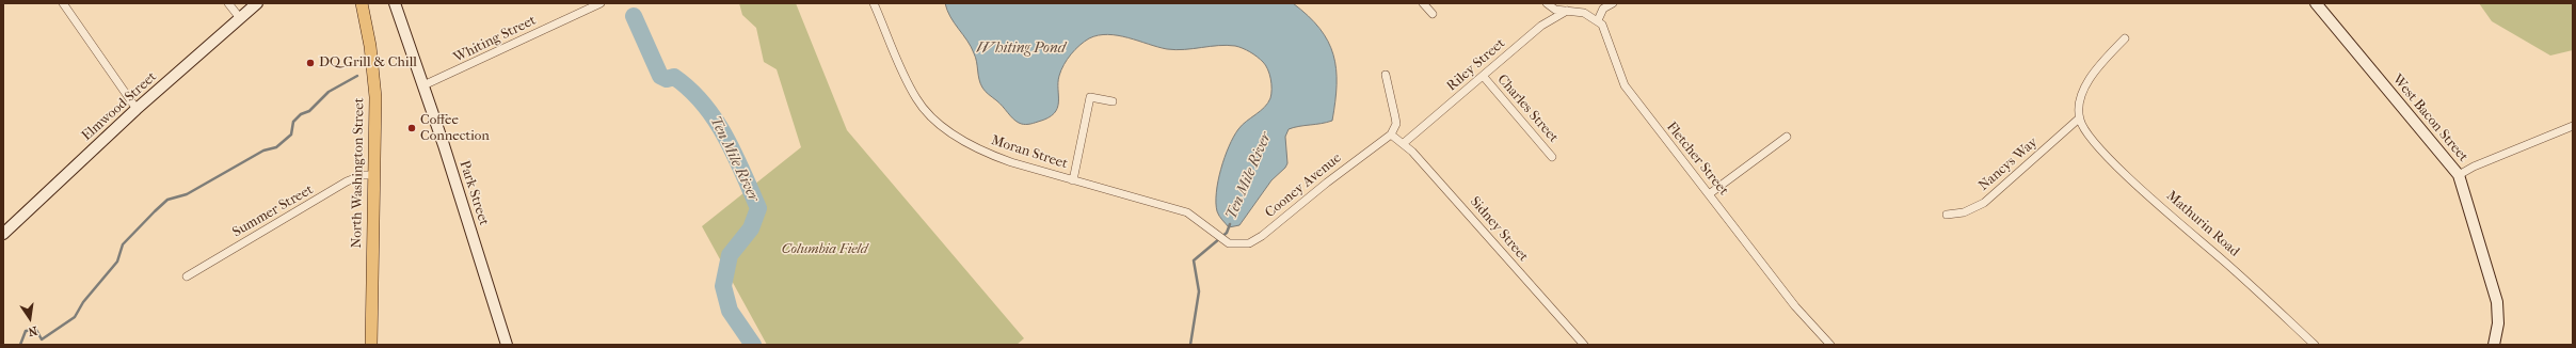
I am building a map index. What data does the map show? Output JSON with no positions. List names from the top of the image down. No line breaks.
{"streets":{"main road":["Elmwood Street","West Bacon Street","North Washington Street","Park Street"],"street":["Whiting Street","Riley Street","Charles Street","Moran Street","Fletcher Street","Nancys Way","Cooney Avenue","Summer Street","Mathurin Road","Sidney Street"]},"crossings":[["Whiting Street","Park Street"],["Riley Street","Charles Street"],["Riley Street","Sidney Street"],["Moran Street","Cooney Avenue"],["Nancys Way","Mathurin Road"],["North Washington Street","Summer Street"],["Cooney Avenue","Sidney Street"]],"water":["Whiting Pond","Ten Mile River"],"parks":["Columbia Field"],"places":["DQ Grill & Chill","Coffee Connection"],"north":"bottom"}
